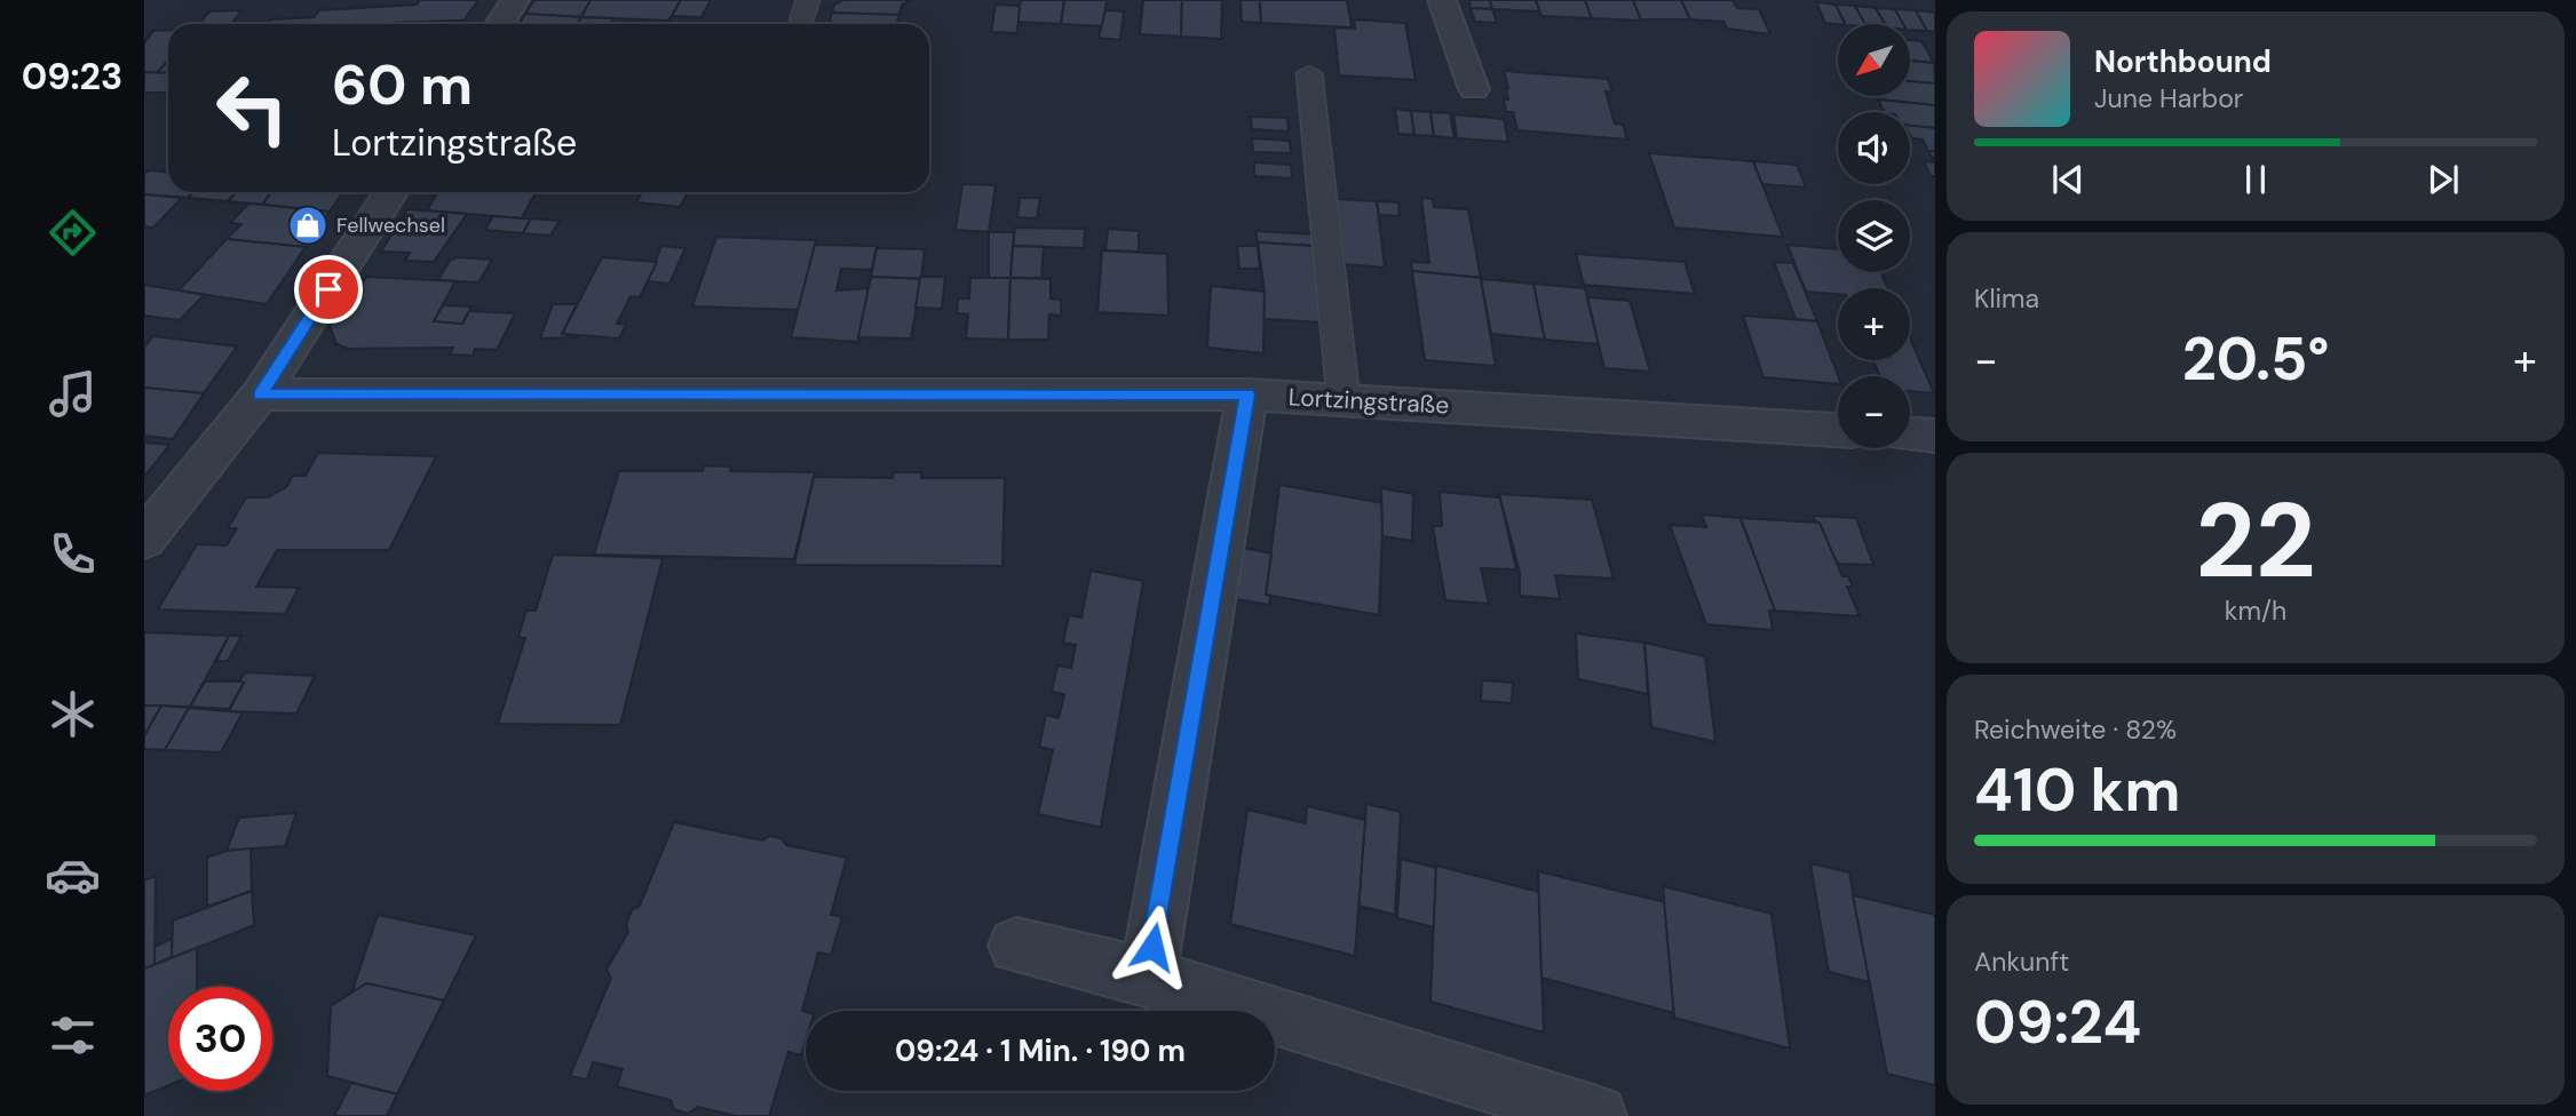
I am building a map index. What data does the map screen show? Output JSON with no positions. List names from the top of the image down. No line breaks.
{"streets":{"street":["Lortzingstraße"]},"places":{"shop":["Fellwechsel"]},"north":"bottom left","page":{"tabs":"09:23","map_buttons":["+","−"],"turn":["60 m","Lortzingstraße"],"song":["Northbound","June Harbor"],"tile":["Klima",["22","km/h"],["Reichweite · 82%","410 km"],["Ankunft","09:24"]],"heat":["−","20.5°","+"],"limit":"30","trip":"09:24 · 1 Min. · 190 m"}}
